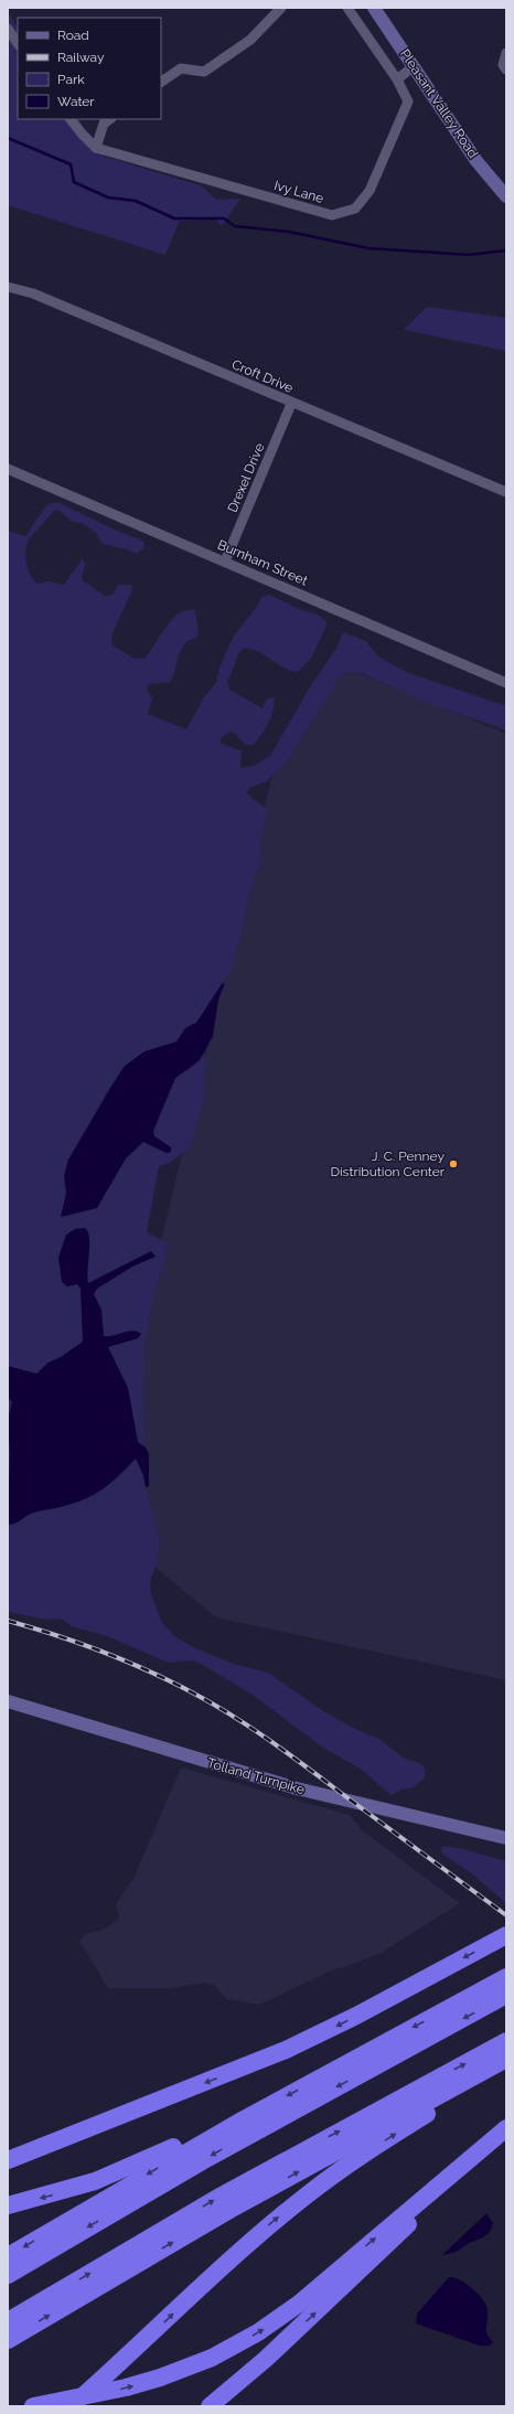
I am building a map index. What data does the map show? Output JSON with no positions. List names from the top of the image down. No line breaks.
{"streets":{"main road":["Pleasant Valley Road","Tolland Turnpike"],"street":["Ivy Lane","Croft Drive","Drexel Drive","Burnham Street"]},"crossings":[["Croft Drive","Drexel Drive"],["Drexel Drive","Burnham Street"]],"places":["J. C. Penney Distribution Center"],"legend":["Road","Railway","Park","Water"]}
